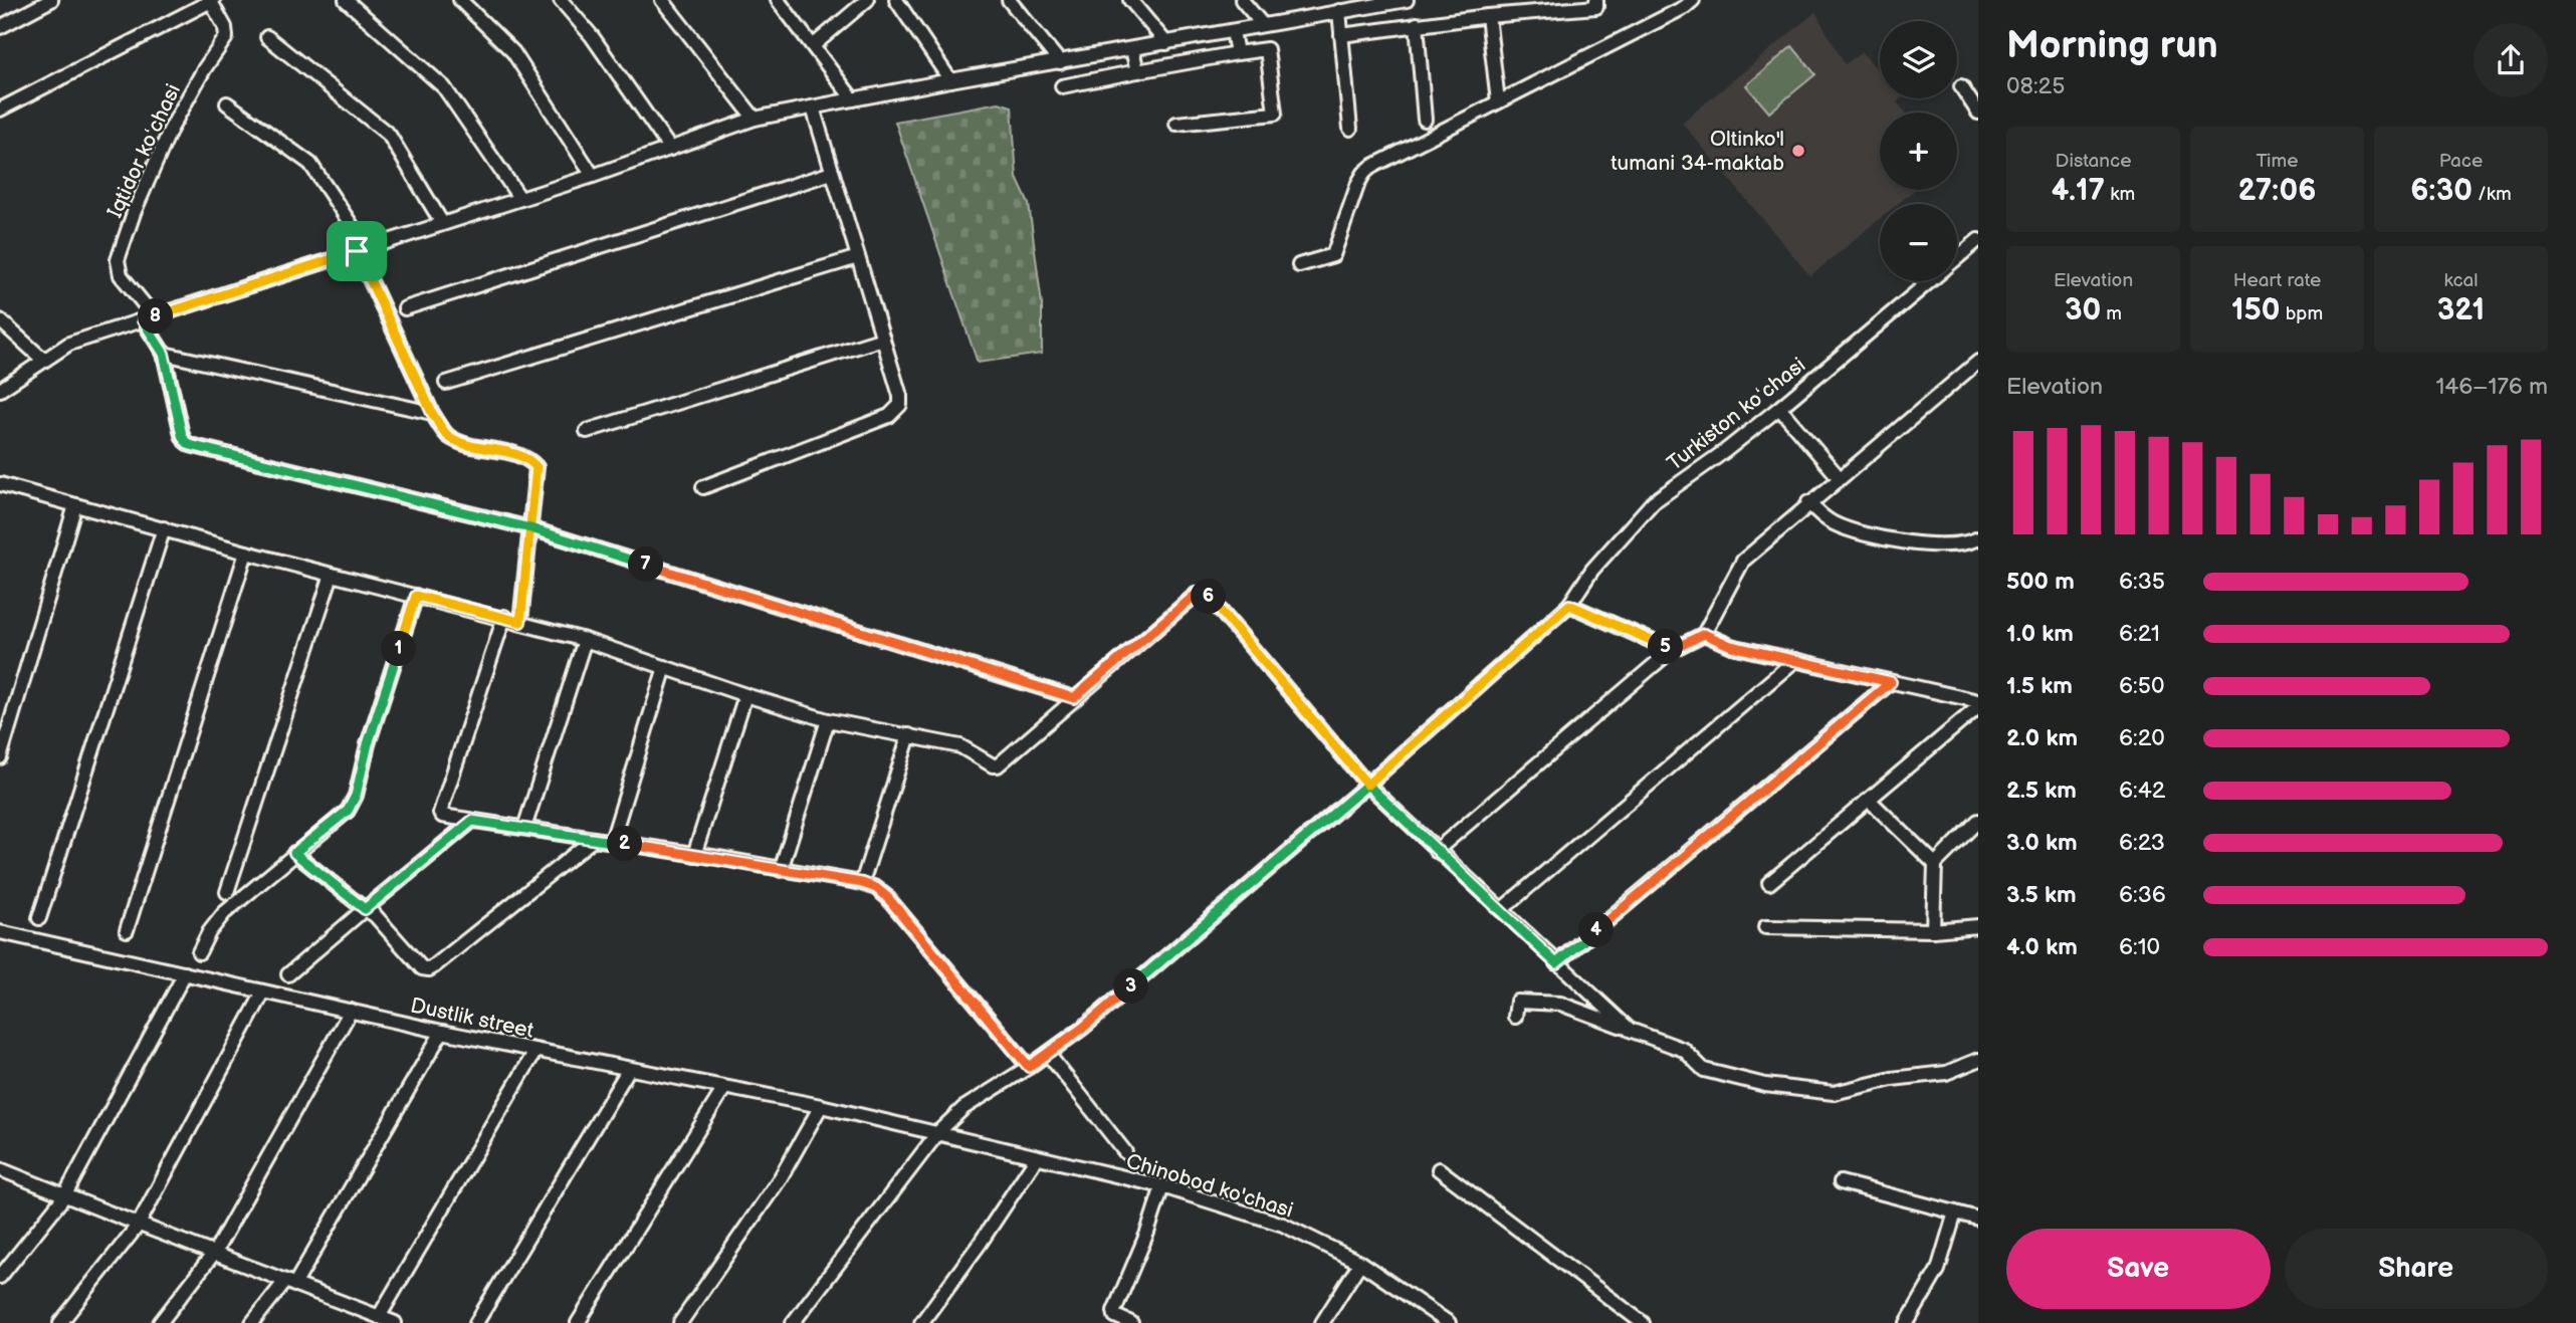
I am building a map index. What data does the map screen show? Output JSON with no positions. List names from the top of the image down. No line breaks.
{"streets":{"street":["Iqtidor koʻchasi","Turkiston koʻchasi","Dustlik street","Chinobod ko'chasi"]},"crossings":[["Turkiston koʻchasi","Dustlik street"],["Turkiston koʻchasi","Chinobod ko'chasi"],["Dustlik street","Chinobod ko'chasi"]],"places":["Oltinko'l tumani 34-maktab"],"page":{"heading":["Morning run","08:25"],"map_buttons":["+","−"],"stats":[["Distance","4.17 km"],["Time","27:06"],["Pace","6:30 /km"],["Elevation","30 m"],["Heart rate","150 bpm"],["kcal","321"]],"pins":["8","7","6","5","1","2","4","3"],"chart":["Elevation","146–176 m"],"list":[{"name":"500 m","note":"6:35"},{"name":"1.0 km","note":"6:21"},{"name":"1.5 km","note":"6:50"},{"name":"2.0 km","note":"6:20"},{"name":"2.5 km","note":"6:42"},{"name":"3.0 km","note":"6:23"},{"name":"3.5 km","note":"6:36"},{"name":"4.0 km","note":"6:10"}],"buttons":["Save","Share"]}}
